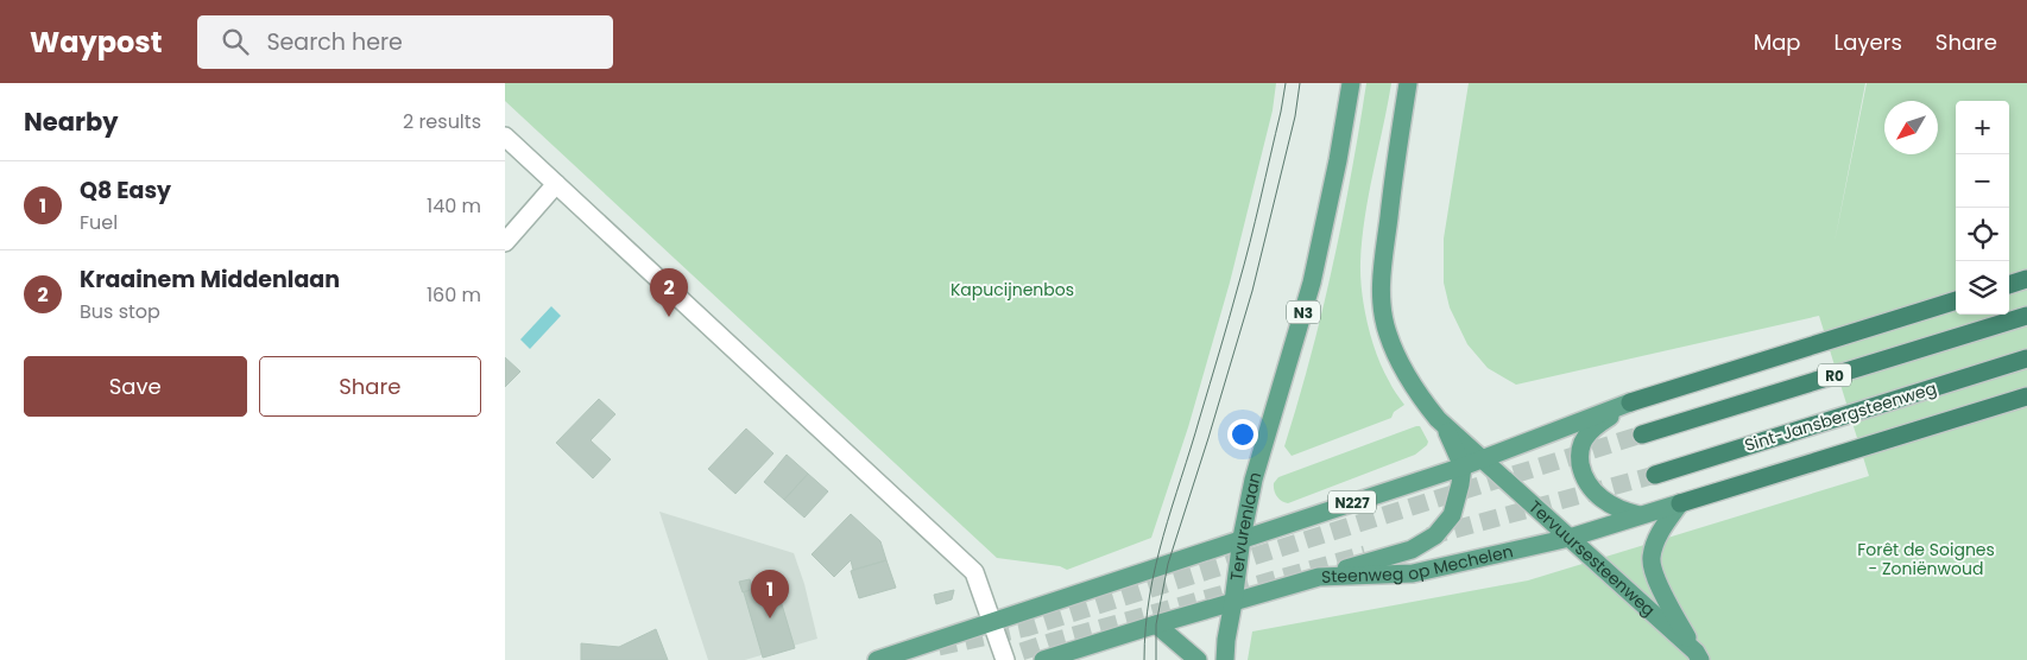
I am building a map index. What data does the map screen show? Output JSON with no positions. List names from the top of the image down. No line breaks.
{"streets":{"highway":["R0","Sint-Jansbergsteenweg"],"main road":["N3","N227","Tervurenlaan","Tervuursesteenweg","Steenweg op Mechelen"]},"crossings":[["N227","Tervurenlaan"],["N227","Tervuursesteenweg"],["Tervurenlaan","Steenweg op Mechelen"],["Tervuursesteenweg","Steenweg op Mechelen"]],"parks":["Kapucijnenbos","Forêt de Soignes - Zoniënwoud"],"north":"bottom left","page":{"header":"Waypost","search":"Search here","nav":["Map","Layers","Share"],"heading":["Nearby","2 results"],"map_buttons":["+","−"],"list":[{"mark":"1","name":"Q8 Easy","note":"Fuel","value":"140 m"},{"mark":"2","name":"Kraainem Middenlaan","note":"Bus stop","value":"160 m"}],"pins":["2","1"],"buttons":["Save","Share"]}}
